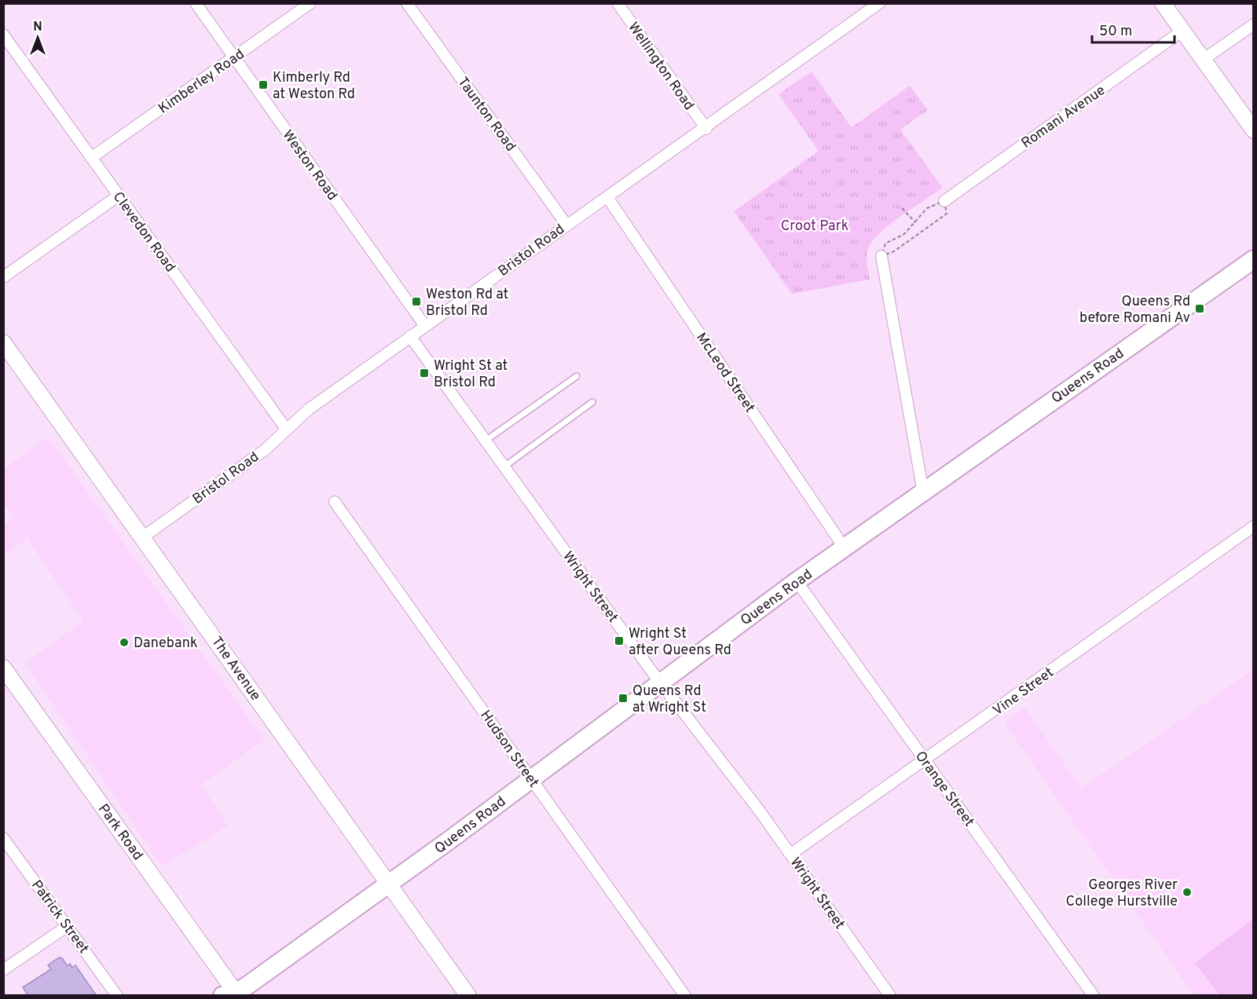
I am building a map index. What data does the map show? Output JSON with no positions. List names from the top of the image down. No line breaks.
{"streets":{"main road":["Queens Road"],"street":["Wellington Road","Kimberley Road","Taunton Road","Romani Avenue","Weston Road","Clevedon Road","Bristol Road","McLeod Street","Wright Street","The Avenue","Vine Street","Hudson Street","Orange Street","Park Road","Patrick Street"]},"crossings":[["Wellington Road","Bristol Road"],["Kimberley Road","Weston Road"],["Kimberley Road","Clevedon Road"],["Taunton Road","Bristol Road"],["Weston Road","Bristol Road"],["Clevedon Road","Bristol Road"],["Bristol Road","McLeod Street"],["Bristol Road","Wright Street"],["Bristol Road","The Avenue"],["McLeod Street","Queens Road"],["Queens Road","Wright Street"],["Queens Road","The Avenue"],["Queens Road","Hudson Street"],["Queens Road","Orange Street"],["Queens Road","Park Road"],["Wright Street","Vine Street"],["Vine Street","Orange Street"]],"parks":["Croot Park"],"places":{"transit":["Kimberly Rd at Weston Rd","Weston Rd at Bristol Rd","Queens Rd before Romani Av","Wright St at Bristol Rd","Wright St after Queens Rd","Queens Rd at Wright St"],"other":["Danebank","Georges River College Hurstville"]},"scale_bar":"50 m","north":"top"}
